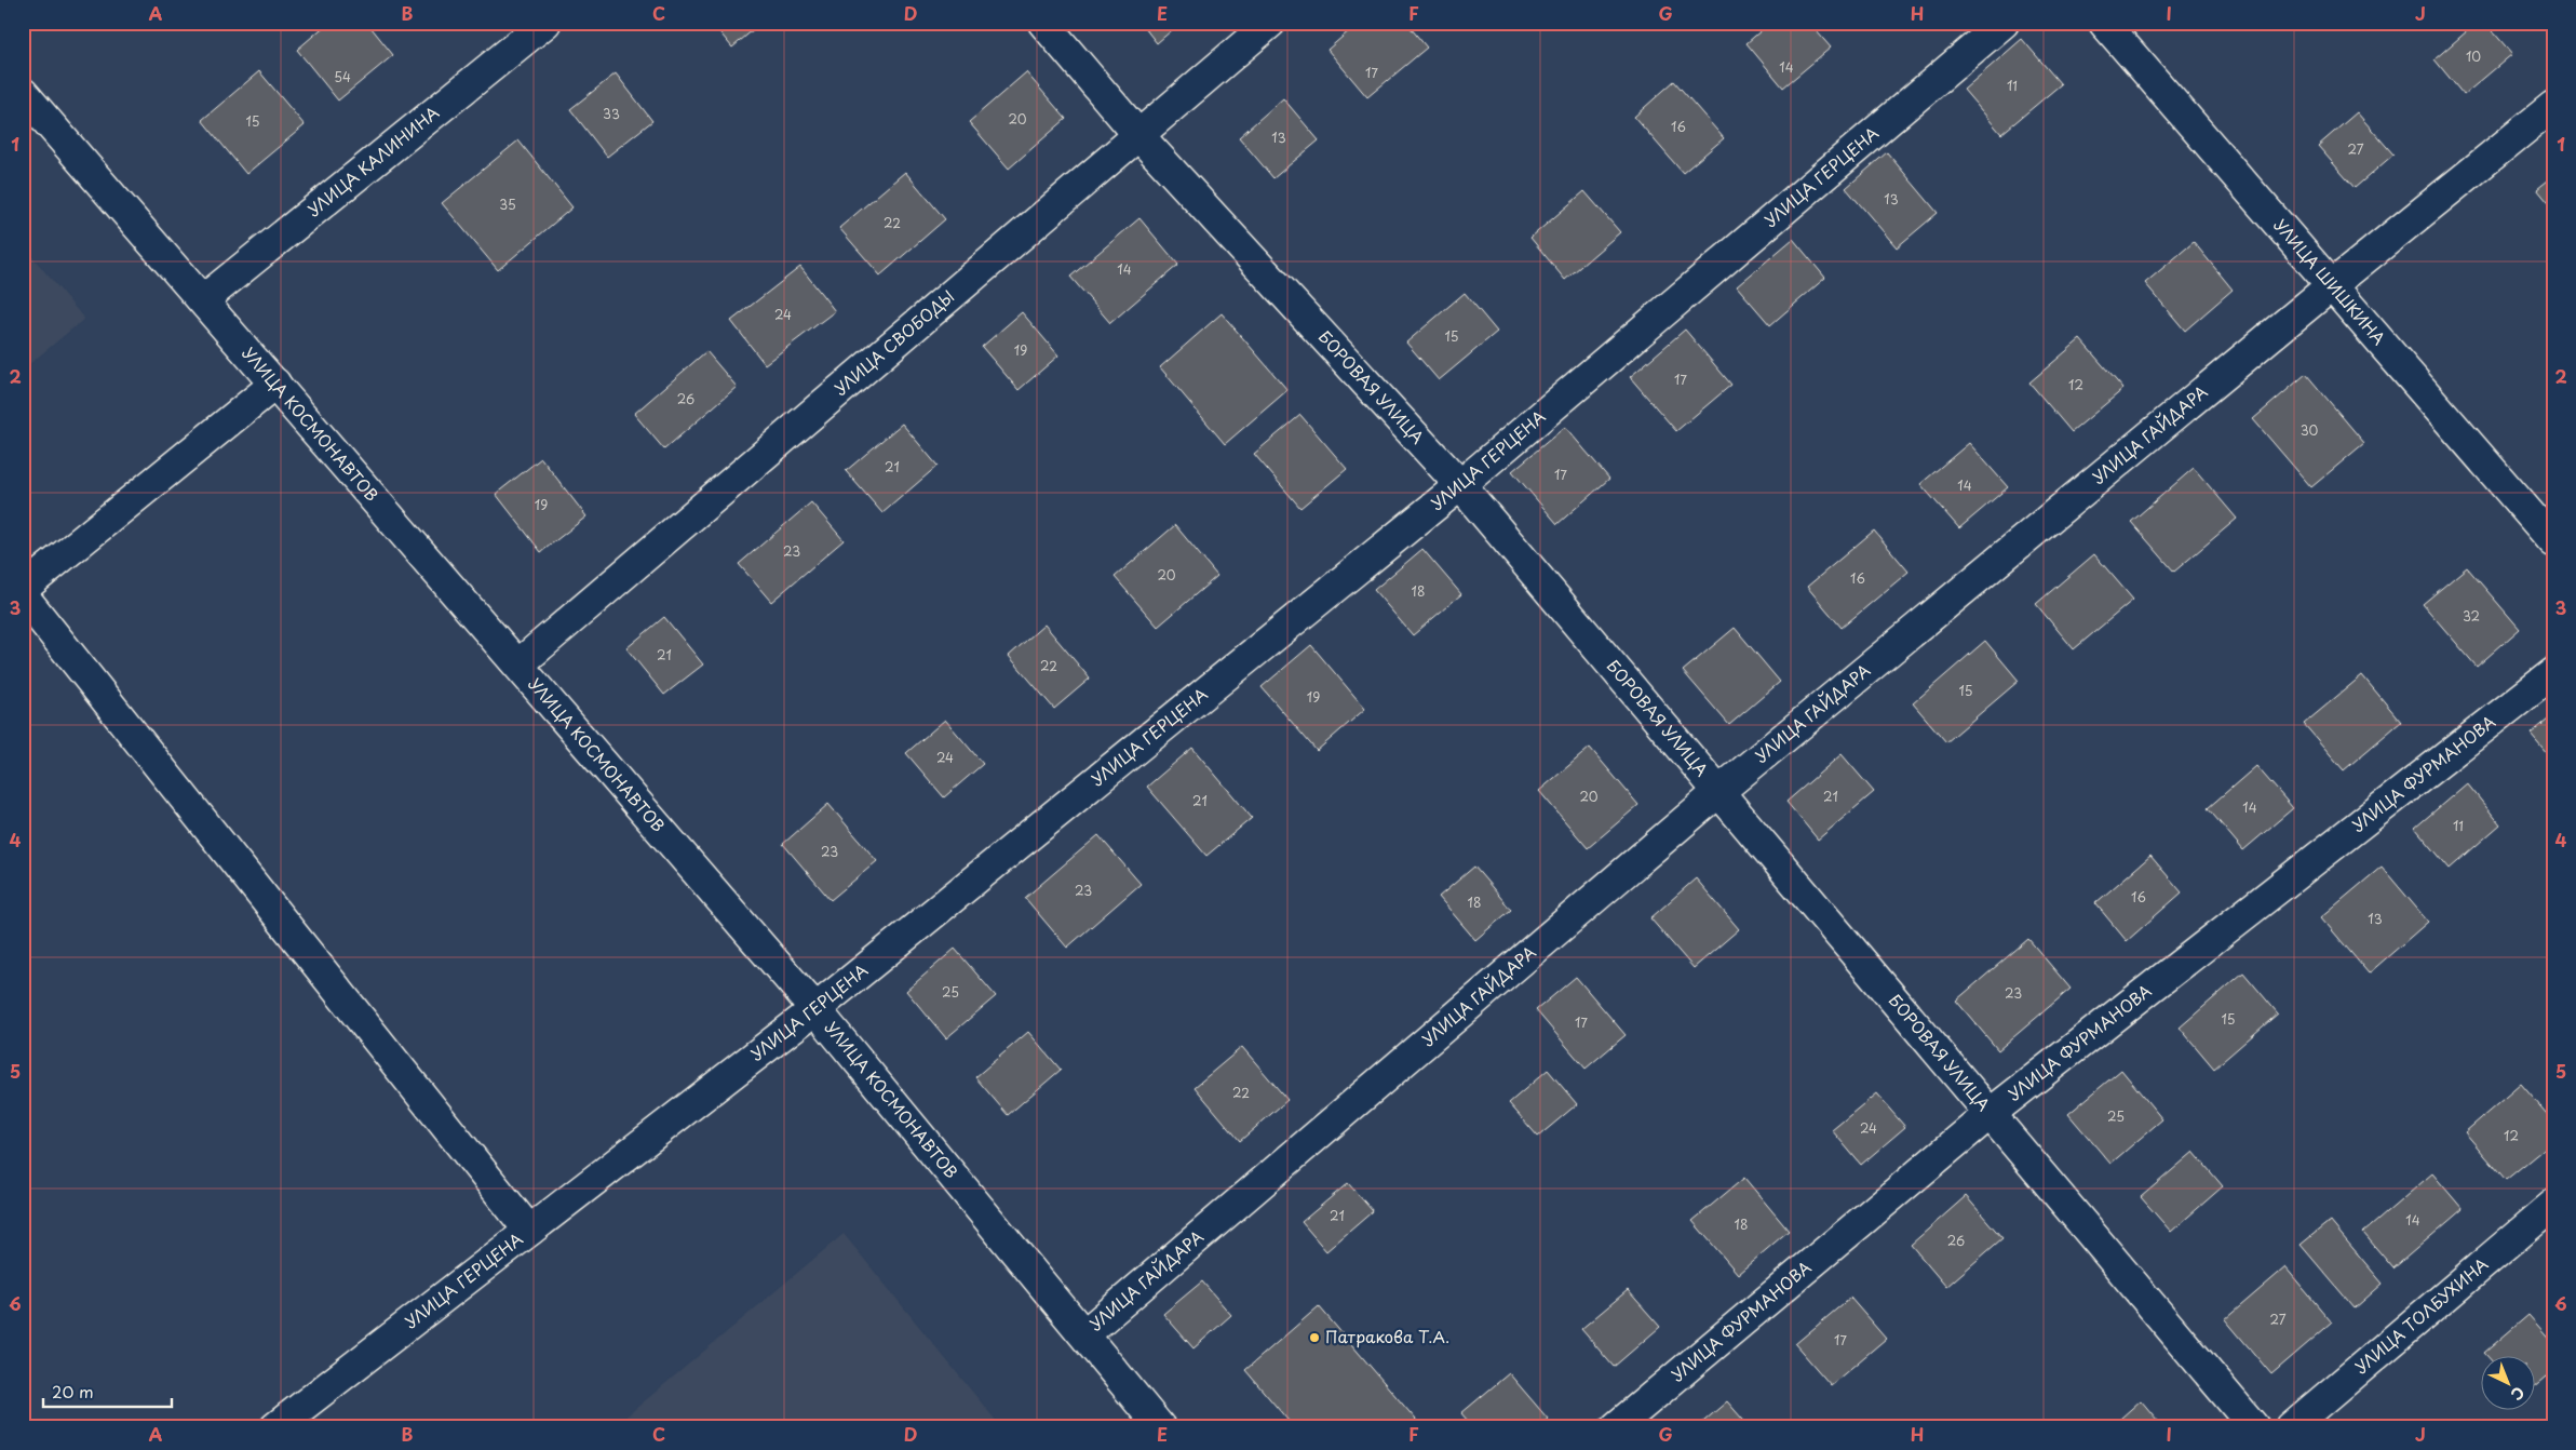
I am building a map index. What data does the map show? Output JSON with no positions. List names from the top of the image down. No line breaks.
{"streets":{"street":["УЛИЦА КАЛИНИНА","УЛИЦА ГЕРЦЕНА","УЛИЦА ШИШКИНА","УЛИЦА СВОБОДЫ","БОРОВАЯ УЛИЦА","УЛИЦА КОСМОНАВТОВ","УЛИЦА ГАЙДАРА","УЛИЦА ФУРМАНОВА","УЛИЦА ТОЛБУХИНА"]},"crossings":[["УЛИЦА КАЛИНИНА","УЛИЦА КОСМОНАВТОВ"],["УЛИЦА ГЕРЦЕНА","БОРОВАЯ УЛИЦА"],["УЛИЦА ГЕРЦЕНА","УЛИЦА КОСМОНАВТОВ"],["УЛИЦА ШИШКИНА","УЛИЦА ГАЙДАРА"],["УЛИЦА СВОБОДЫ","БОРОВАЯ УЛИЦА"],["УЛИЦА СВОБОДЫ","УЛИЦА КОСМОНАВТОВ"],["БОРОВАЯ УЛИЦА","УЛИЦА ГАЙДАРА"],["БОРОВАЯ УЛИЦА","УЛИЦА ФУРМАНОВА"],["УЛИЦА КОСМОНАВТОВ","УЛИЦА ГАЙДАРА"]],"places":["Патракова Т.А."],"house_numbers":["10","14","17","54","11","33","20","15","16","13","27","13","35","22","14","24","15","19","17","12","26","30","21","17","14","19","23","20","16","18","32","21","22","15","19","24","20","21","21","14","11","23","23","16","18","13","25","23","15","17","22","25","24","12","21","14","18","26","27","17"],"scale_bar":"20 m","north":"bottom right","grid":{"columns":["A","B","C","D","E","F","G","H","I","J"],"rows":["1","2","3","4","5","6"]}}
